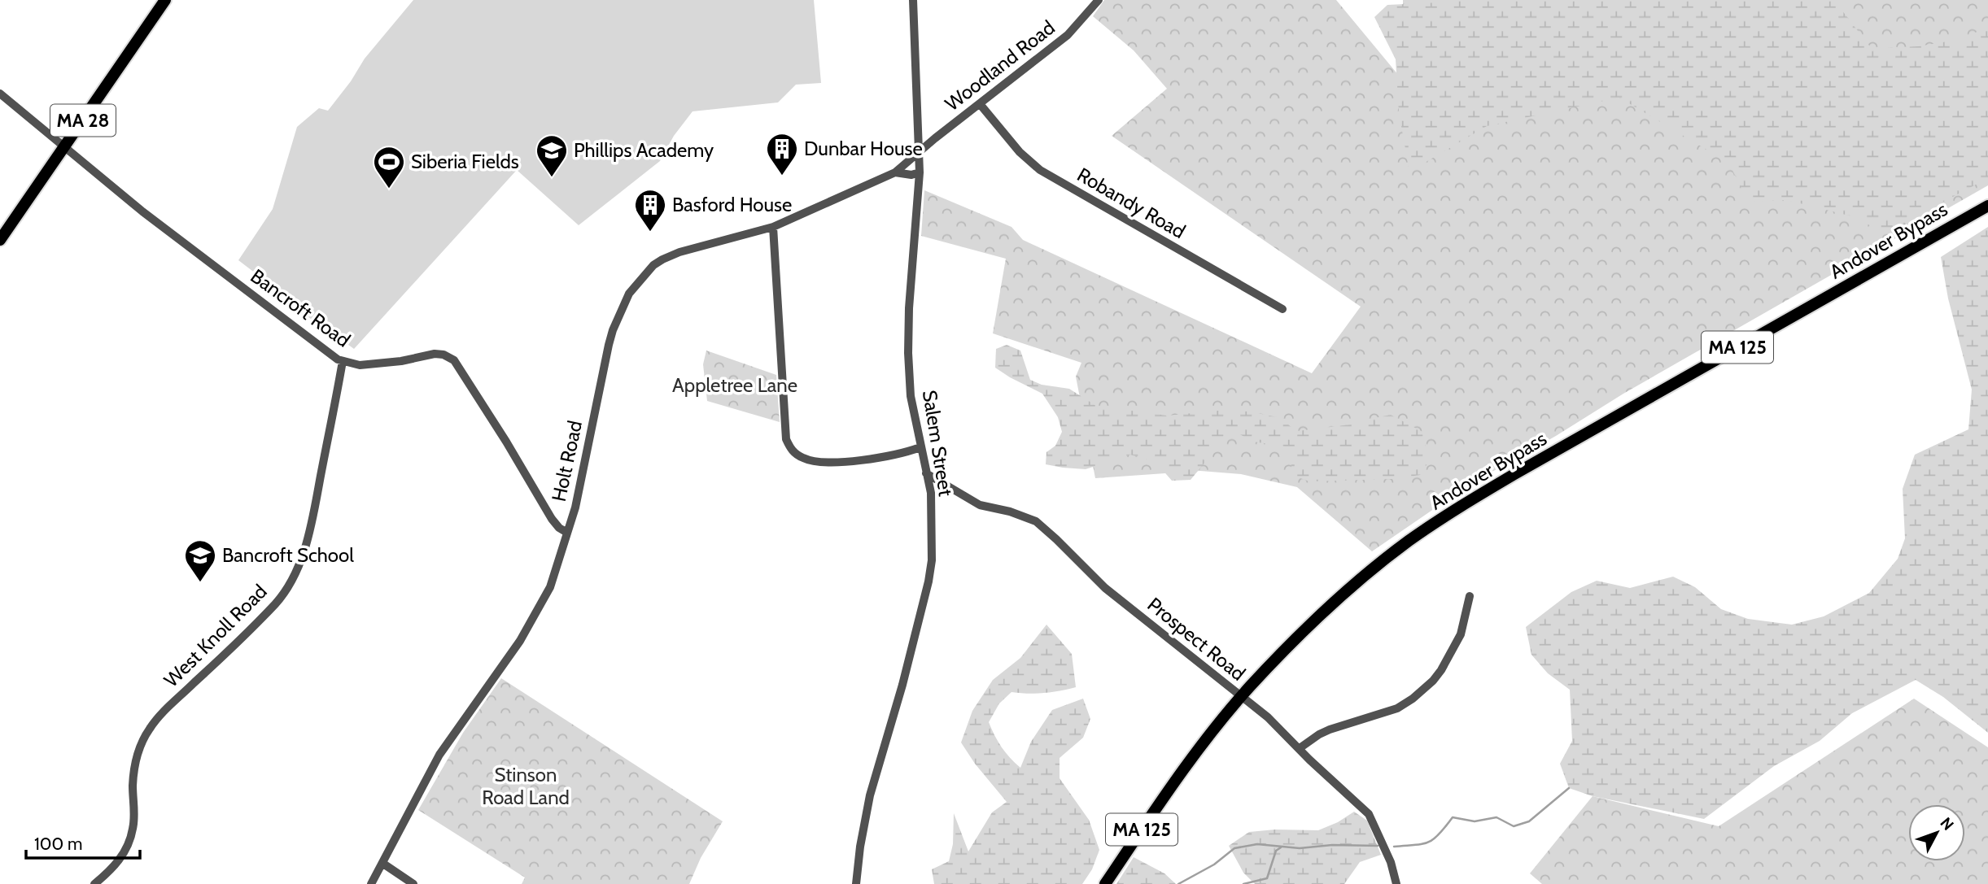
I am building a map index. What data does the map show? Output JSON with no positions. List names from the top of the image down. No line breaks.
{"streets":{"main road":["MA 28","Andover Bypass","MA 125"],"street":["Woodland Road","Robandy Road","Bancroft Road","Salem Street","Holt Road","West Knoll Road","Prospect Road"]},"crossings":[["Woodland Road","Robandy Road"],["Woodland Road","Salem Street"],["Woodland Road","Holt Road"],["MA 28","Bancroft Road"],["Andover Bypass","Prospect Road"],["Bancroft Road","Holt Road"],["Bancroft Road","West Knoll Road"],["Salem Street","Holt Road"],["Salem Street","Prospect Road"]],"parks":["Appletree Lane","Stinson Road Land"],"places":{"building":["Dunbar House","Basford House"],"school or university":["Phillips Academy","Bancroft School"],"sports":["Siberia Fields"]},"scale_bar":"100 m","north":"top right"}
